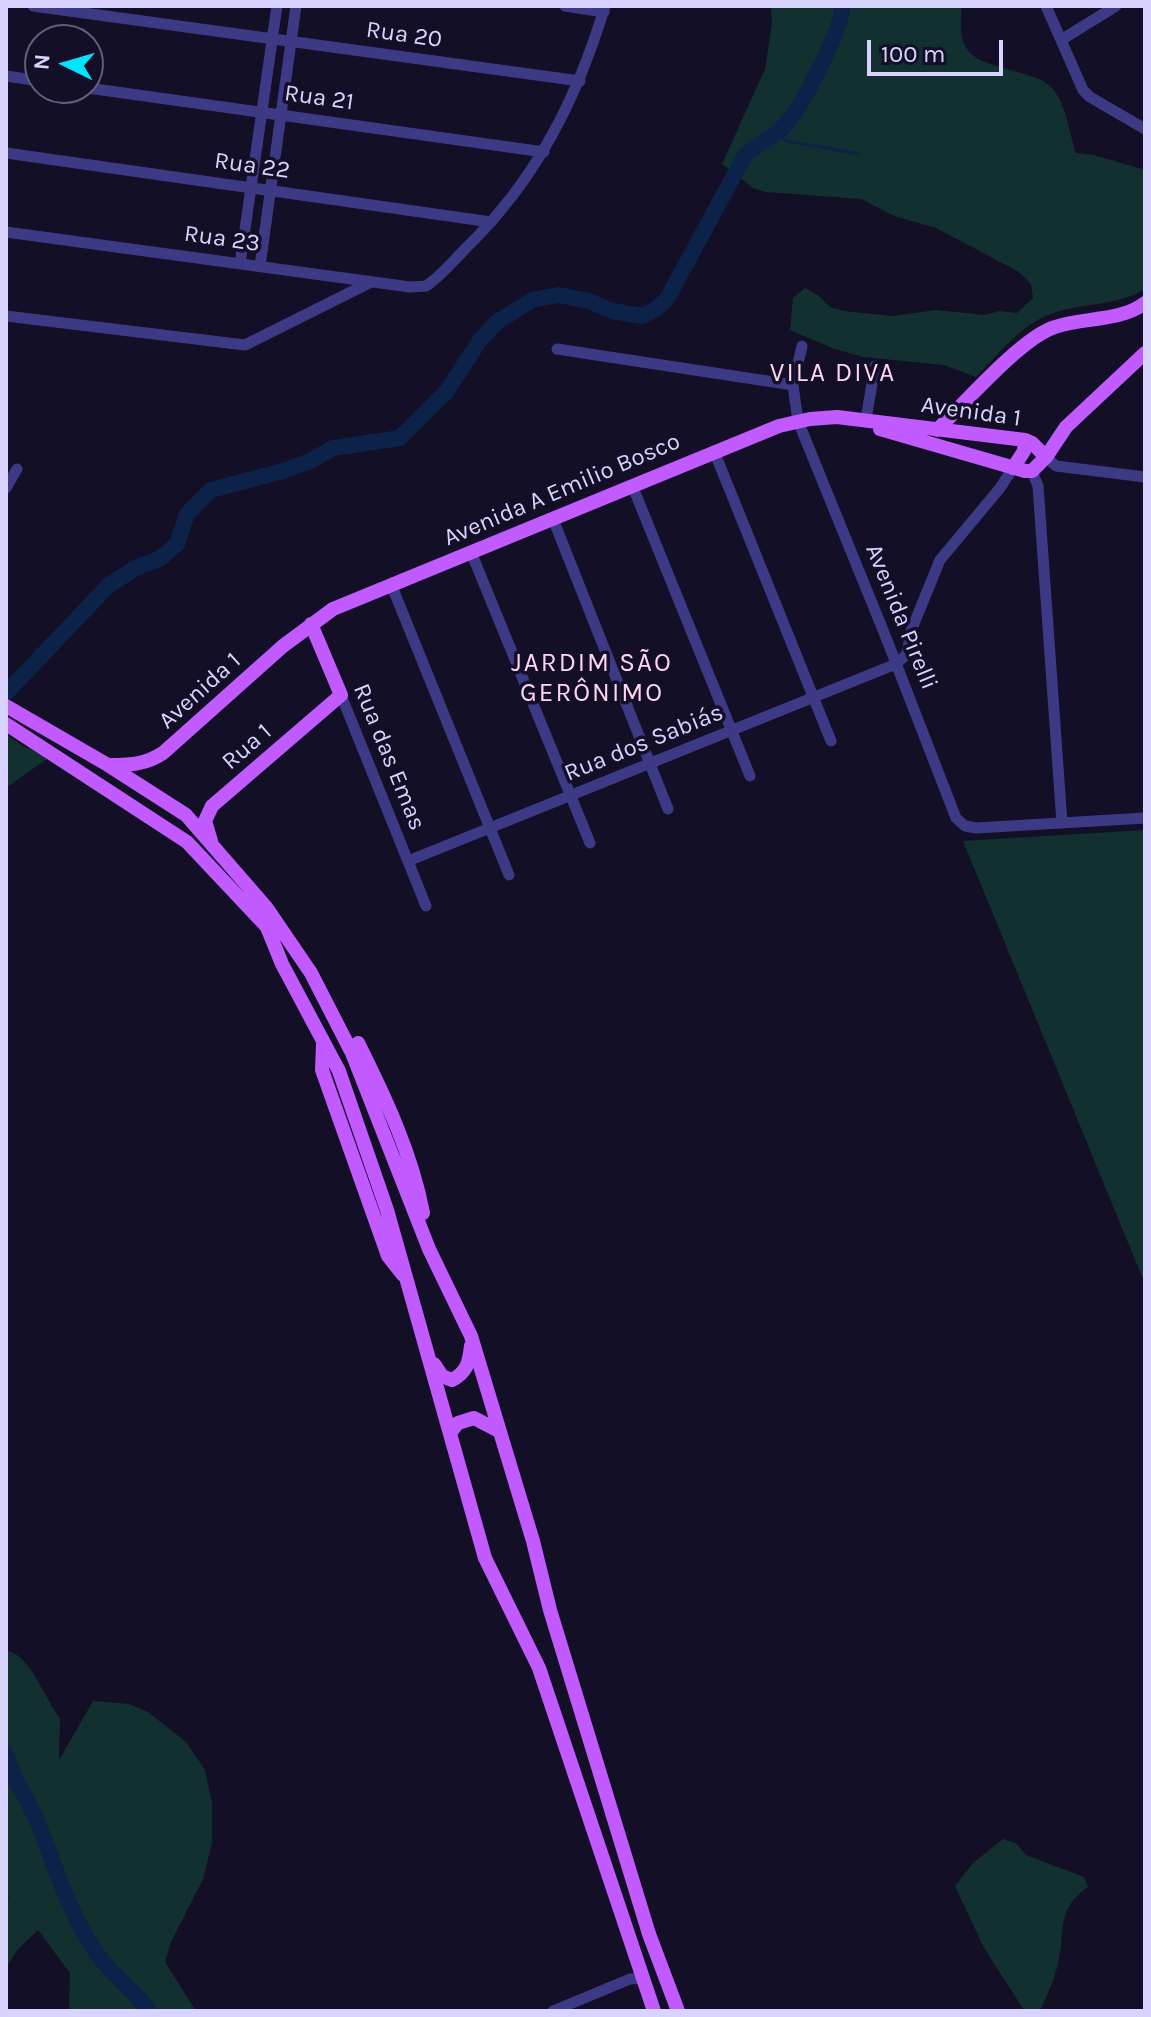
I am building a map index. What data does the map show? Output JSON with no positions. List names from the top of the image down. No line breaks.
{"streets":{"main road":["Avenida 1","Avenida A Emilio Bosco","Rua 1","Rua das Emas"],"street":["Rua 20","Rua 21","Rua 22","Rua 23","Avenida Pirelli","Rua dos Sabiás"]},"crossings":[["Rua 22","Rua 23"],["Avenida 1","Avenida A Emilio Bosco"],["Avenida 1","Rua das Emas"],["Avenida A Emilio Bosco","Avenida Pirelli"],["Avenida A Emilio Bosco","Rua das Emas"],["Avenida Pirelli","Rua dos Sabiás"],["Rua dos Sabiás","Rua das Emas"],["Rua 1","Rua das Emas"]],"districts":["VILA DIVA","JARDIM SÃO GERÔNIMO"],"scale_bar":"100 m","north":"left"}
